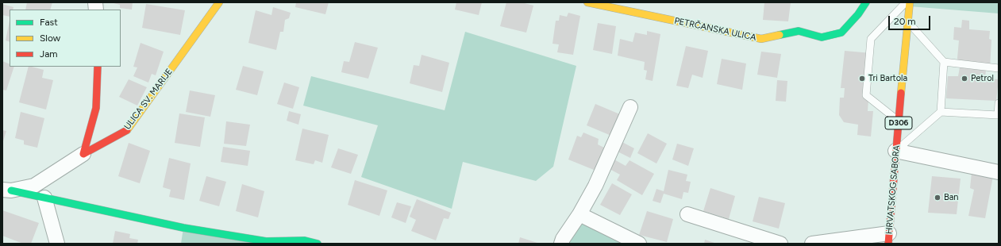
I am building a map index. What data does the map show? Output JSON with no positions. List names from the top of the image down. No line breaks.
{"streets":{"street":["PETRČANSKA ULICA","ULICA SV. MARIJE","D306","HRVATSKOG SABORA"]},"places":["Tri Bartola","Petrol","Ban"],"legend":["Fast","Slow","Jam"],"scale_bar":"20 m"}
